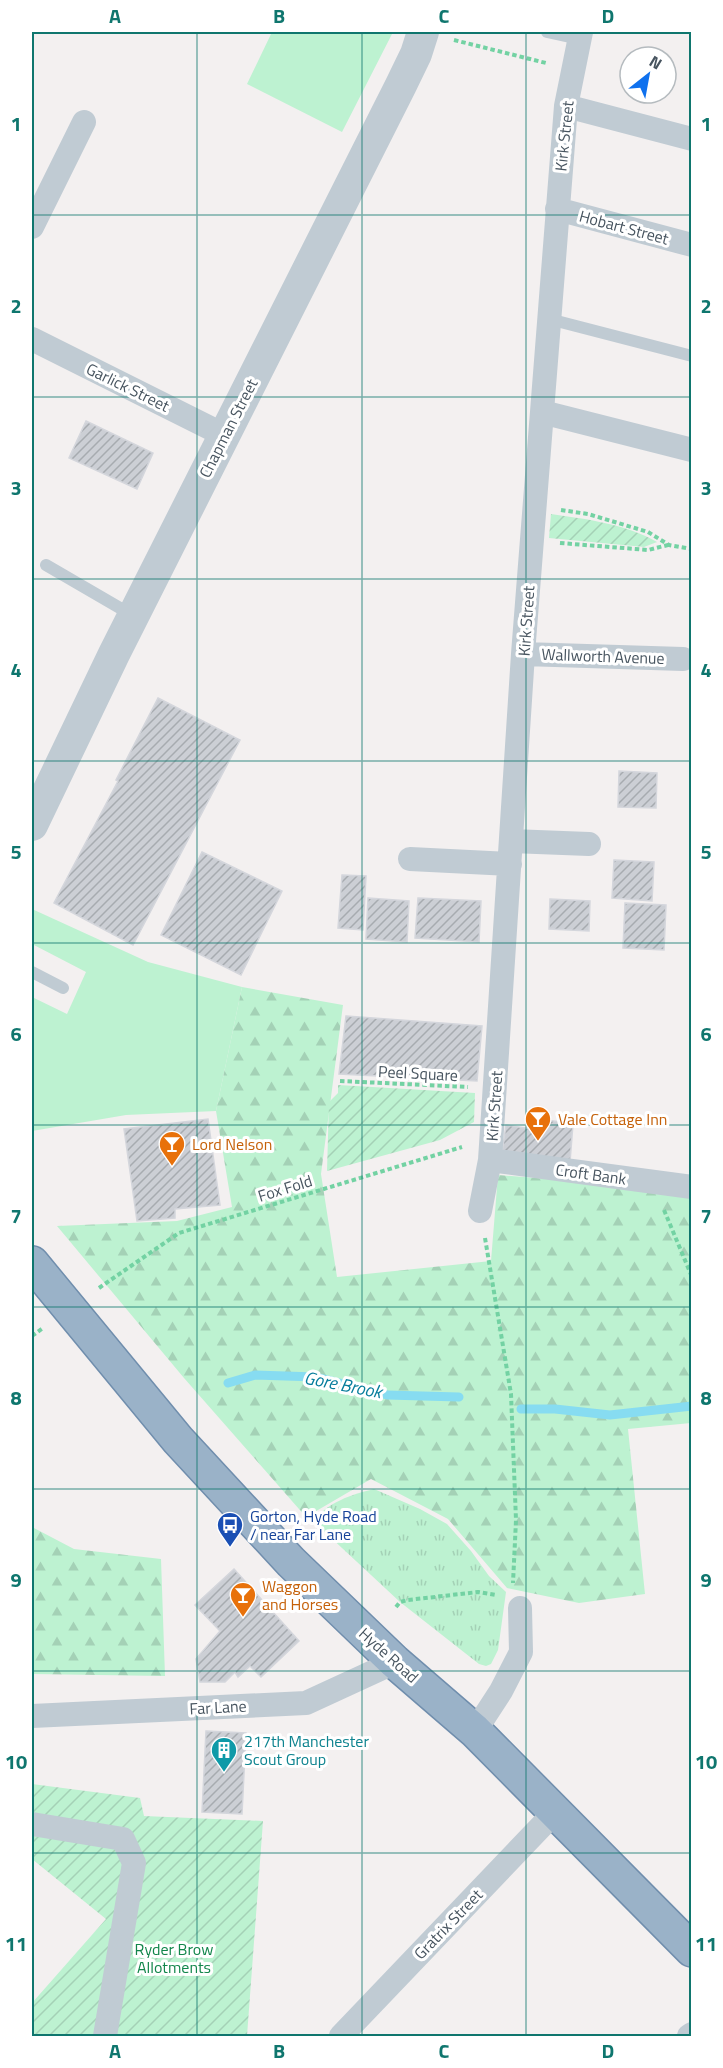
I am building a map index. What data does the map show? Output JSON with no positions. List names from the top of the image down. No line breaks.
{"streets":{"highway":["Hyde Road"],"street":["Kirk Street","Hobart Street","Garlick Street","Chapman Street","Wallworth Avenue","Croft Bank","Far Lane","Gratrix Street"],"path":["Peel Square","Fox Fold"]},"crossings":[["Kirk Street","Hobart Street"],["Kirk Street","Wallworth Avenue"],["Kirk Street","Peel Square"],["Kirk Street","Croft Bank"],["Kirk Street","Fox Fold"],["Garlick Street","Chapman Street"],["Croft Bank","Fox Fold"],["Hyde Road","Far Lane"],["Hyde Road","Gratrix Street"]],"water":["Gore Brook"],"parks":["Ryder Brow Allotments"],"places":{"bar":["Vale Cottage Inn","Lord Nelson","Waggon and Horses"],"bus stop":["Gorton, Hyde Road / near Far Lane"],"building":["217th Manchester Scout Group"]},"north":"top right","grid":{"columns":["A","B","C","D"],"rows":["1","2","3","4","5","6","7","8","9","10","11"]}}
